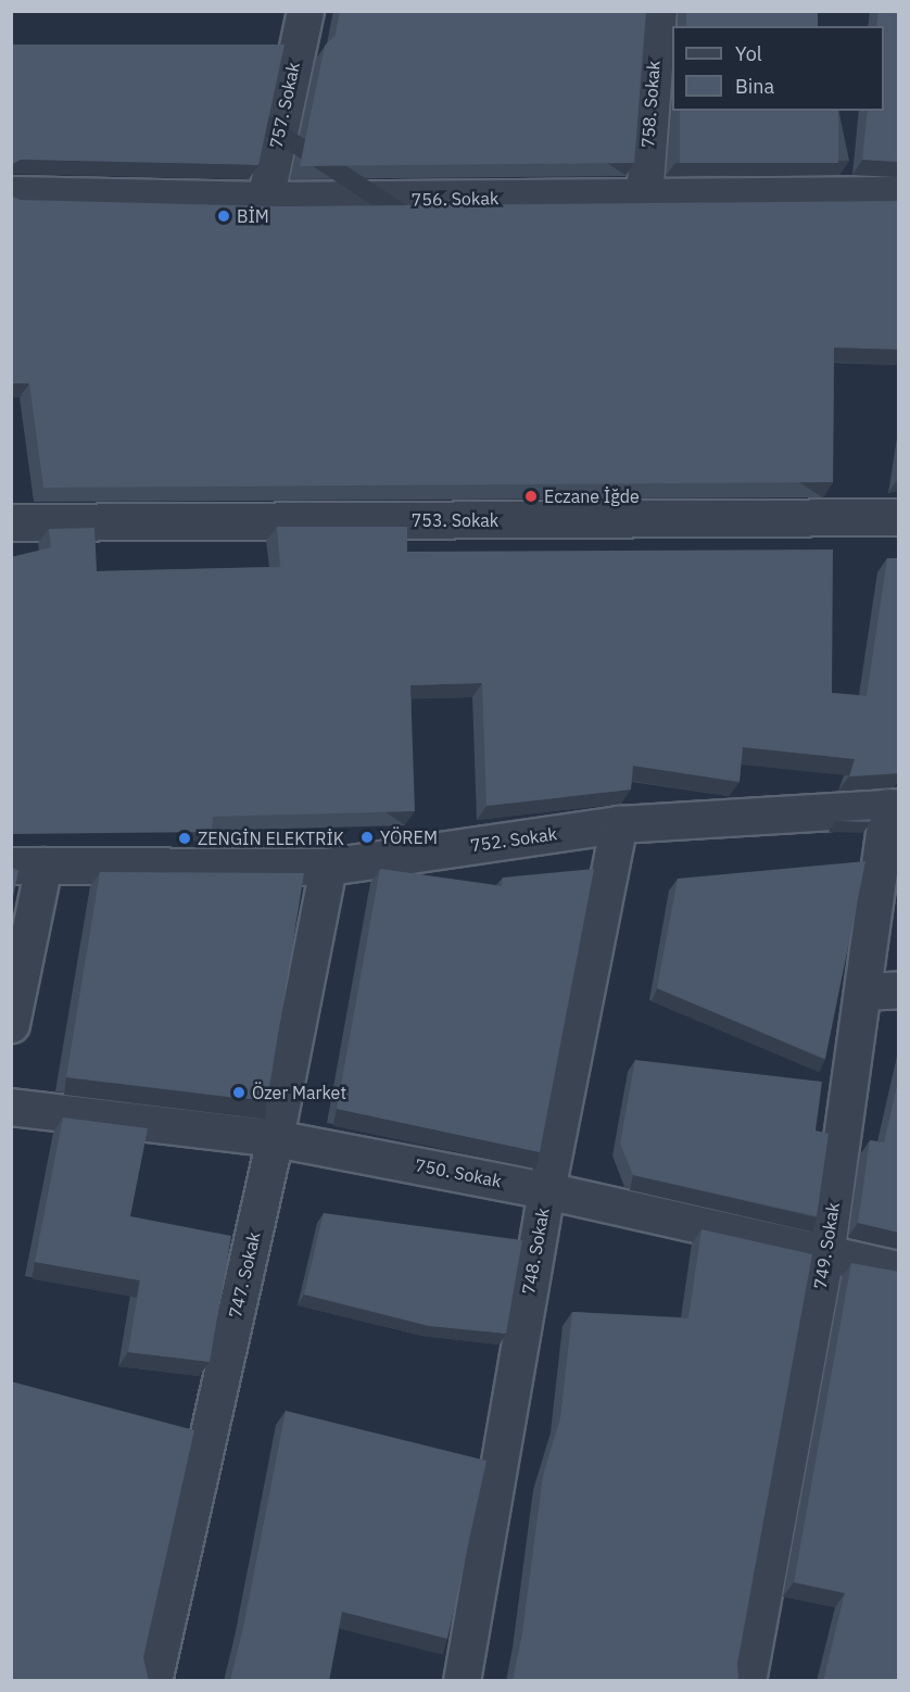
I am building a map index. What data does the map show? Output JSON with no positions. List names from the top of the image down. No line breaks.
{"streets":{"street":["758. Sokak","757. Sokak","756. Sokak","753. Sokak","752. Sokak","750. Sokak","749. Sokak","748. Sokak","747. Sokak"]},"crossings":[["758. Sokak","756. Sokak"],["757. Sokak","756. Sokak"],["752. Sokak","749. Sokak"],["752. Sokak","748. Sokak"],["752. Sokak","747. Sokak"],["750. Sokak","749. Sokak"],["750. Sokak","748. Sokak"],["750. Sokak","747. Sokak"]],"places":["BİM","Eczane İğde","YÖREM","ZENGİN ELEKTRİK","Özer Market"],"legend":["Yol","Bina"]}
